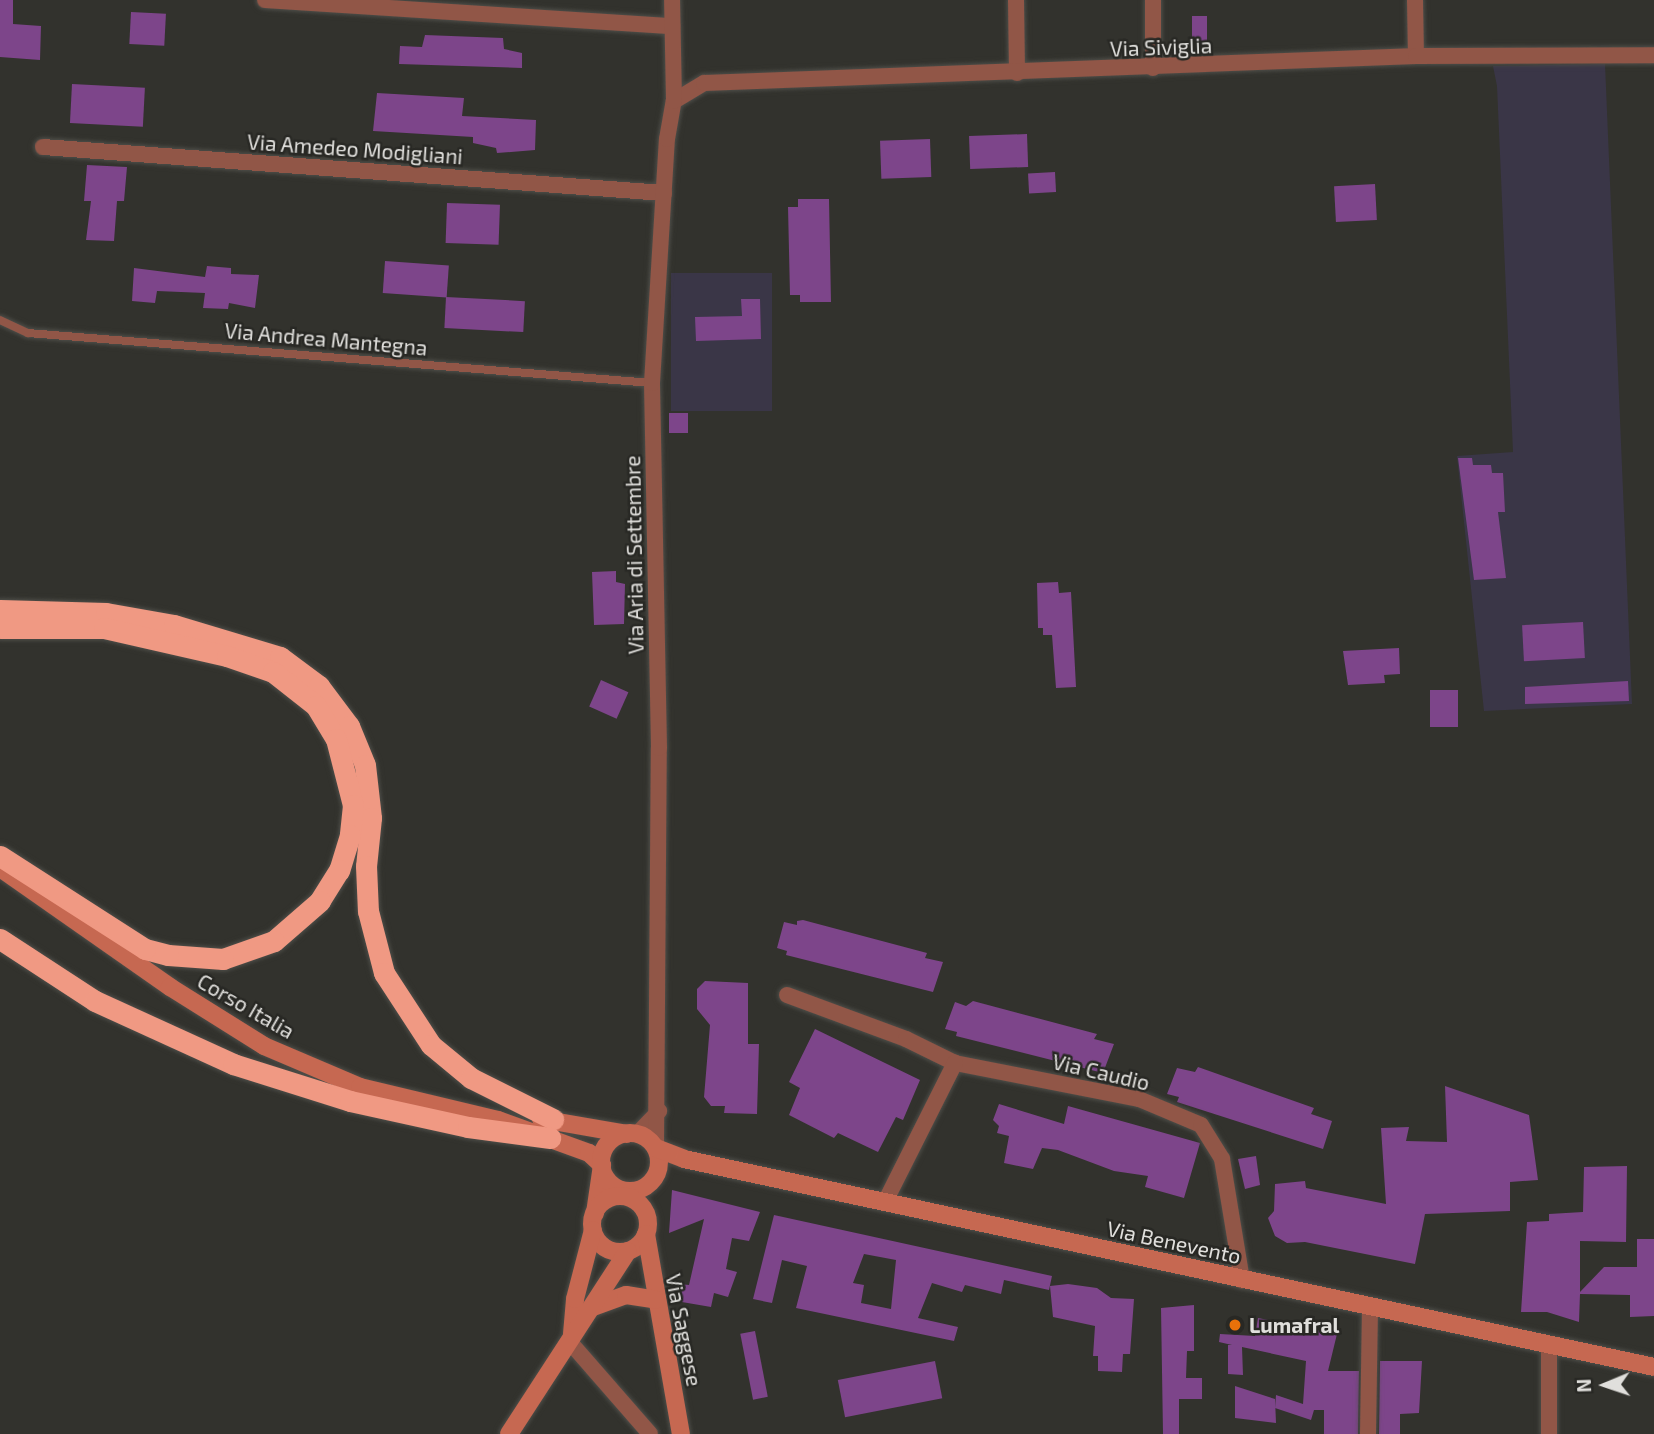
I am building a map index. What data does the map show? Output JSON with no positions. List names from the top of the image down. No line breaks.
{"streets":{"main road":["Corso Italia","Via Benevento","Via Saggese"],"street":["Via Siviglia","Via Amedeo Modigliani","Via Aria di Settembre","Via Caudio"],"lane":["Via Andrea Mantegna"]},"crossings":[["Via Siviglia","Via Aria di Settembre"],["Via Amedeo Modigliani","Via Aria di Settembre"],["Via Andrea Mantegna","Via Aria di Settembre"],["Via Aria di Settembre","Via Benevento"],["Via Caudio","Via Benevento"]],"places":["Lumafral"],"north":"left"}
